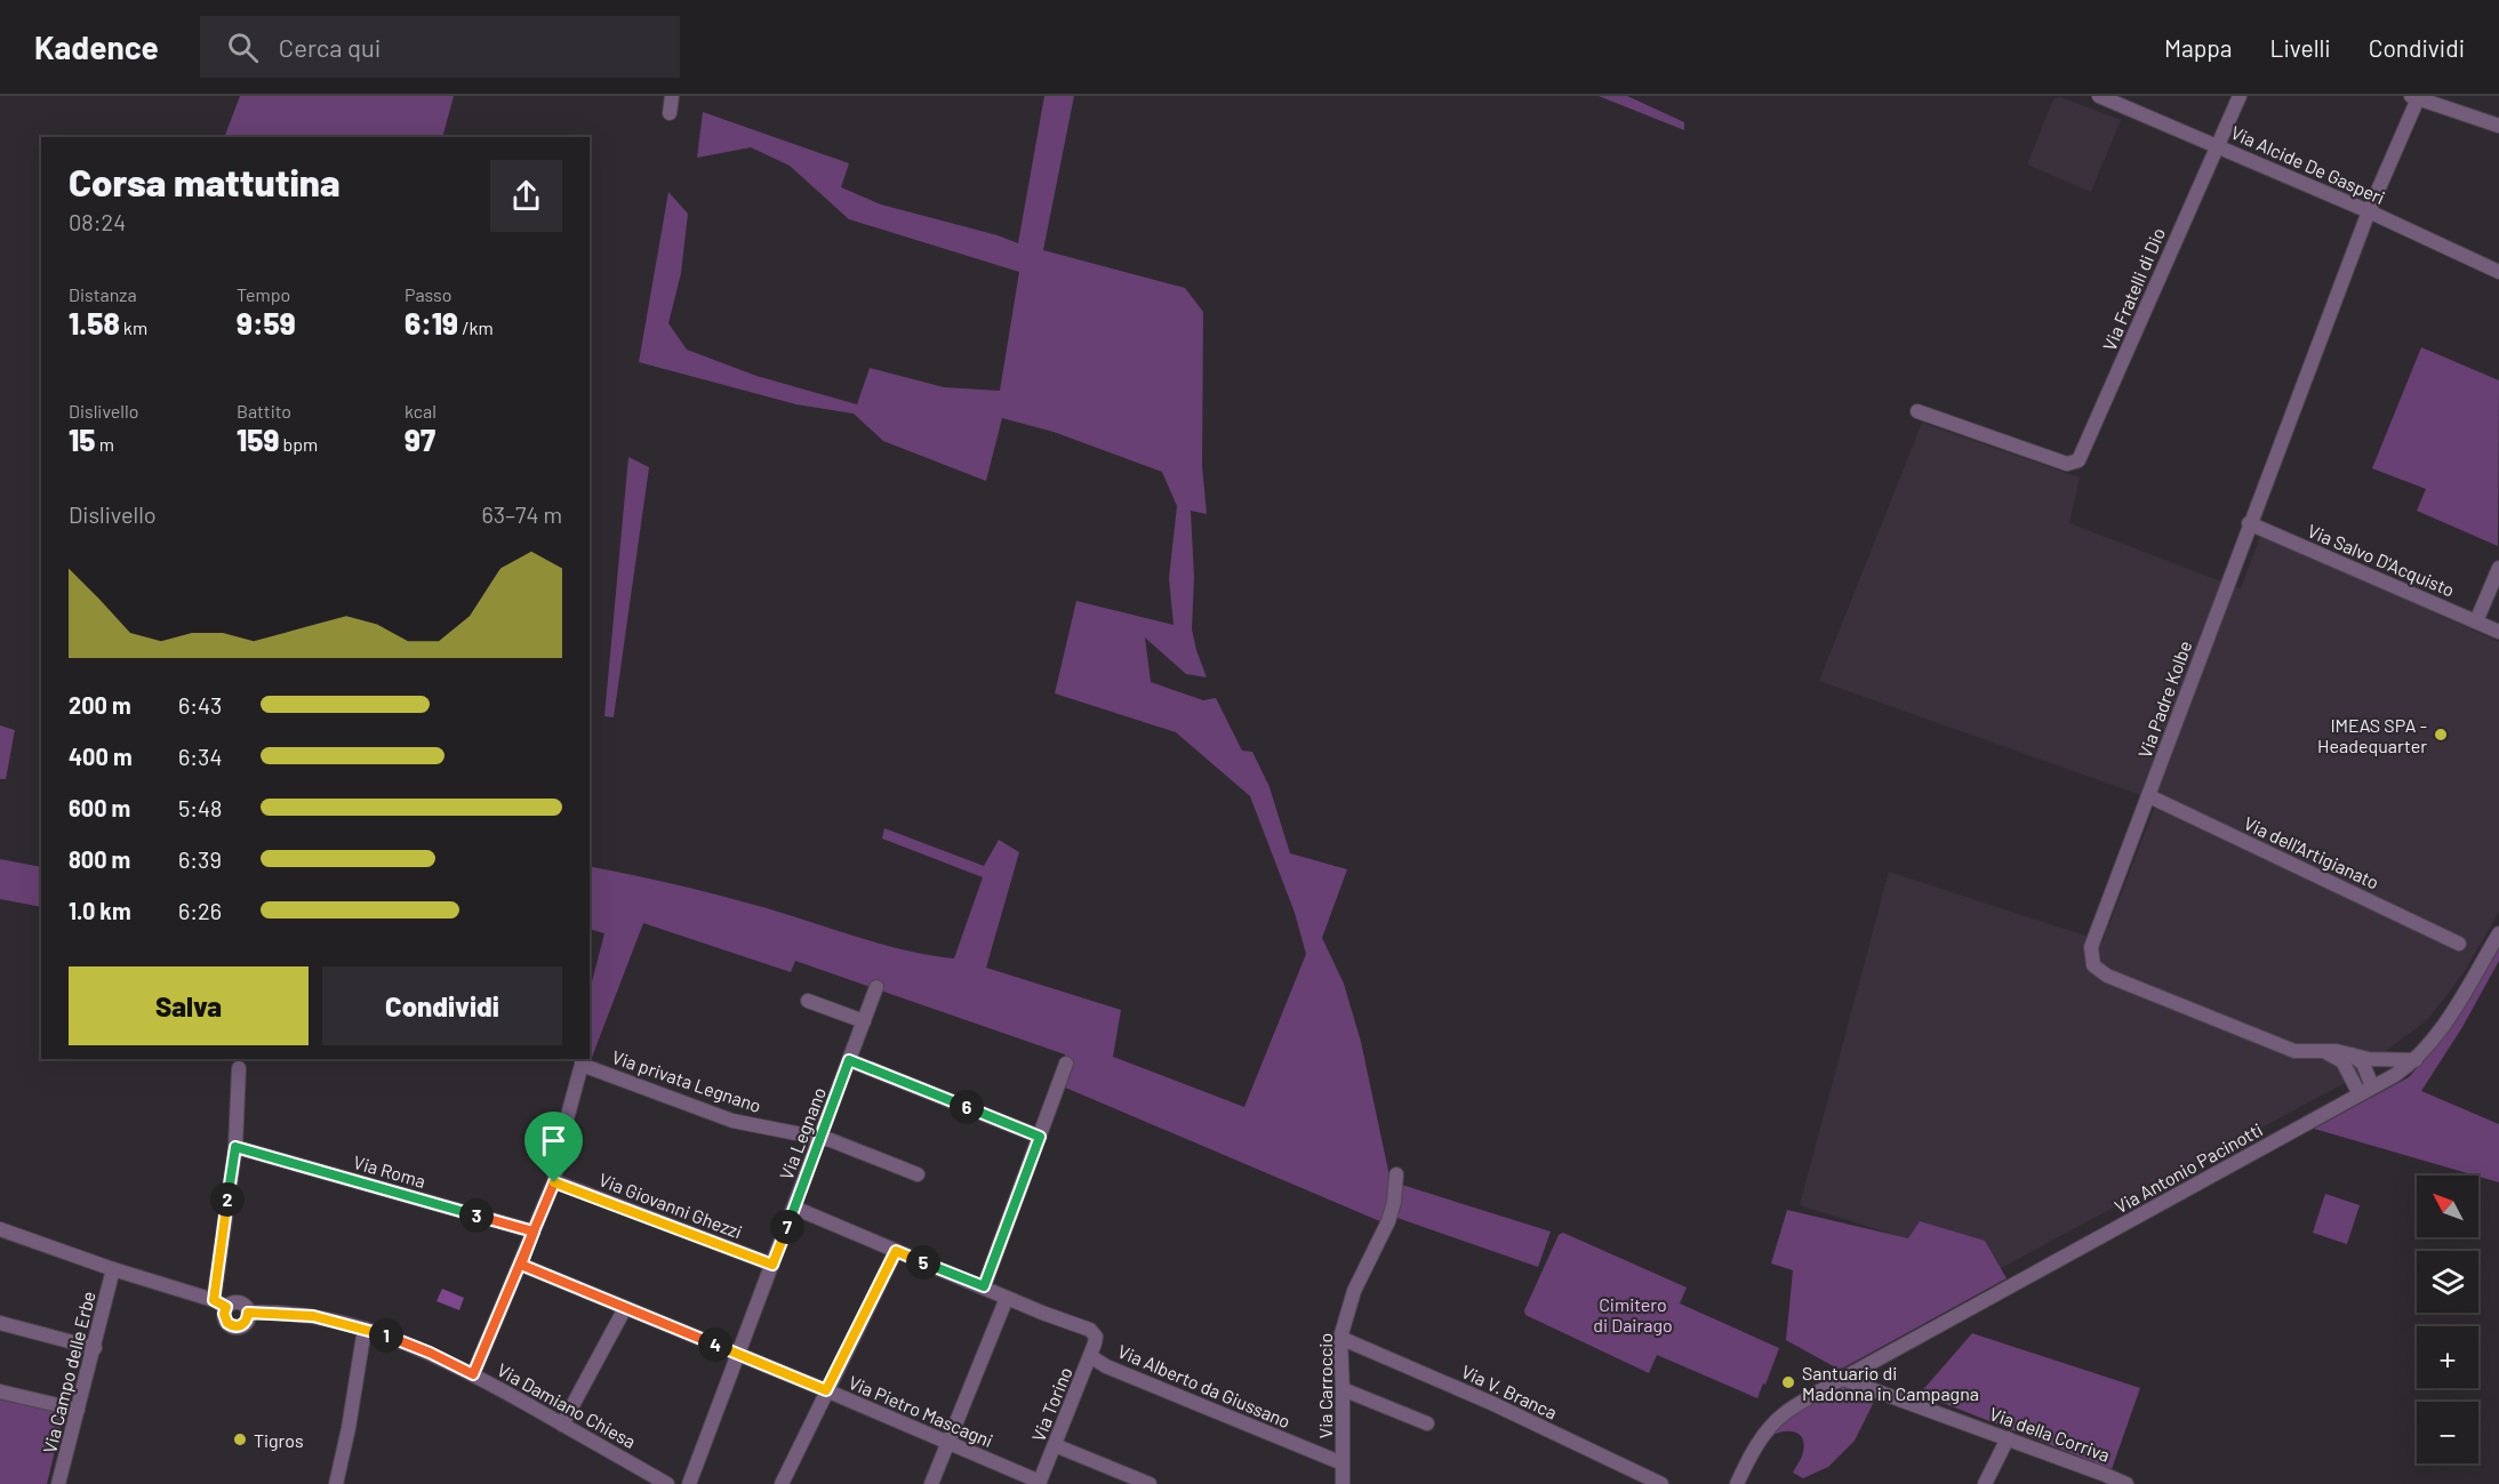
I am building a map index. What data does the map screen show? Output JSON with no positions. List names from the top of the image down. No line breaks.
{"streets":{"street":["Via Alcide De Gasperi","Via Fratelli di Dio","Via Salvo D'Acquisto","Via Padre Kolbe","Via dell'Artigianato","Via privata Legnano","Via Legnano","Via Antonio Pacinotti","Via Roma","Via Giovanni Ghezzi","Via Campo delle Erbe","Via Alberto da Giussano","Via Carroccio","Via V. Branca","Via Torino","Via Damiano Chiesa","Via Pietro Mascagni","Via della Corriva"]},"crossings":[["Via Alcide De Gasperi","Via Fratelli di Dio"],["Via Alcide De Gasperi","Via Padre Kolbe"],["Via Salvo D'Acquisto","Via Padre Kolbe"],["Via Padre Kolbe","Via dell'Artigianato"],["Via Padre Kolbe","Via Antonio Pacinotti"],["Via privata Legnano","Via Legnano"],["Via privata Legnano","Via Giovanni Ghezzi"],["Via Legnano","Via Giovanni Ghezzi"],["Via Legnano","Via Pietro Mascagni"],["Via Antonio Pacinotti","Via della Corriva"],["Via Alberto da Giussano","Via Carroccio"],["Via Alberto da Giussano","Via Torino"],["Via Carroccio","Via V. Branca"],["Via Torino","Via Pietro Mascagni"]],"parks":["Cimitero di Dairago"],"places":["IMEAS SPA - Headequarter","Santuario di Madonna in Campagna","Tigros"],"north":"top left","page":{"header":"Kadence","search":"Cerca qui","nav":["Mappa","Livelli","Condividi"],"heading":["Corsa mattutina","08:24"],"stats":[["Distanza","1.58 km"],["Tempo","9:59"],["Passo","6:19 /km"],["Dislivello","15 m"],["Battito","159 bpm"],["kcal","97"]],"chart":["Dislivello","63–74 m"],"list":[{"name":"200 m","note":"6:43"},{"name":"400 m","note":"6:34"},{"name":"600 m","note":"5:48"},{"name":"800 m","note":"6:39"},{"name":"1.0 km","note":"6:26"}],"buttons":["Salva","Condividi"],"pins":["6","2","3","7","5","1","4"],"map_buttons":["+","−"]}}
